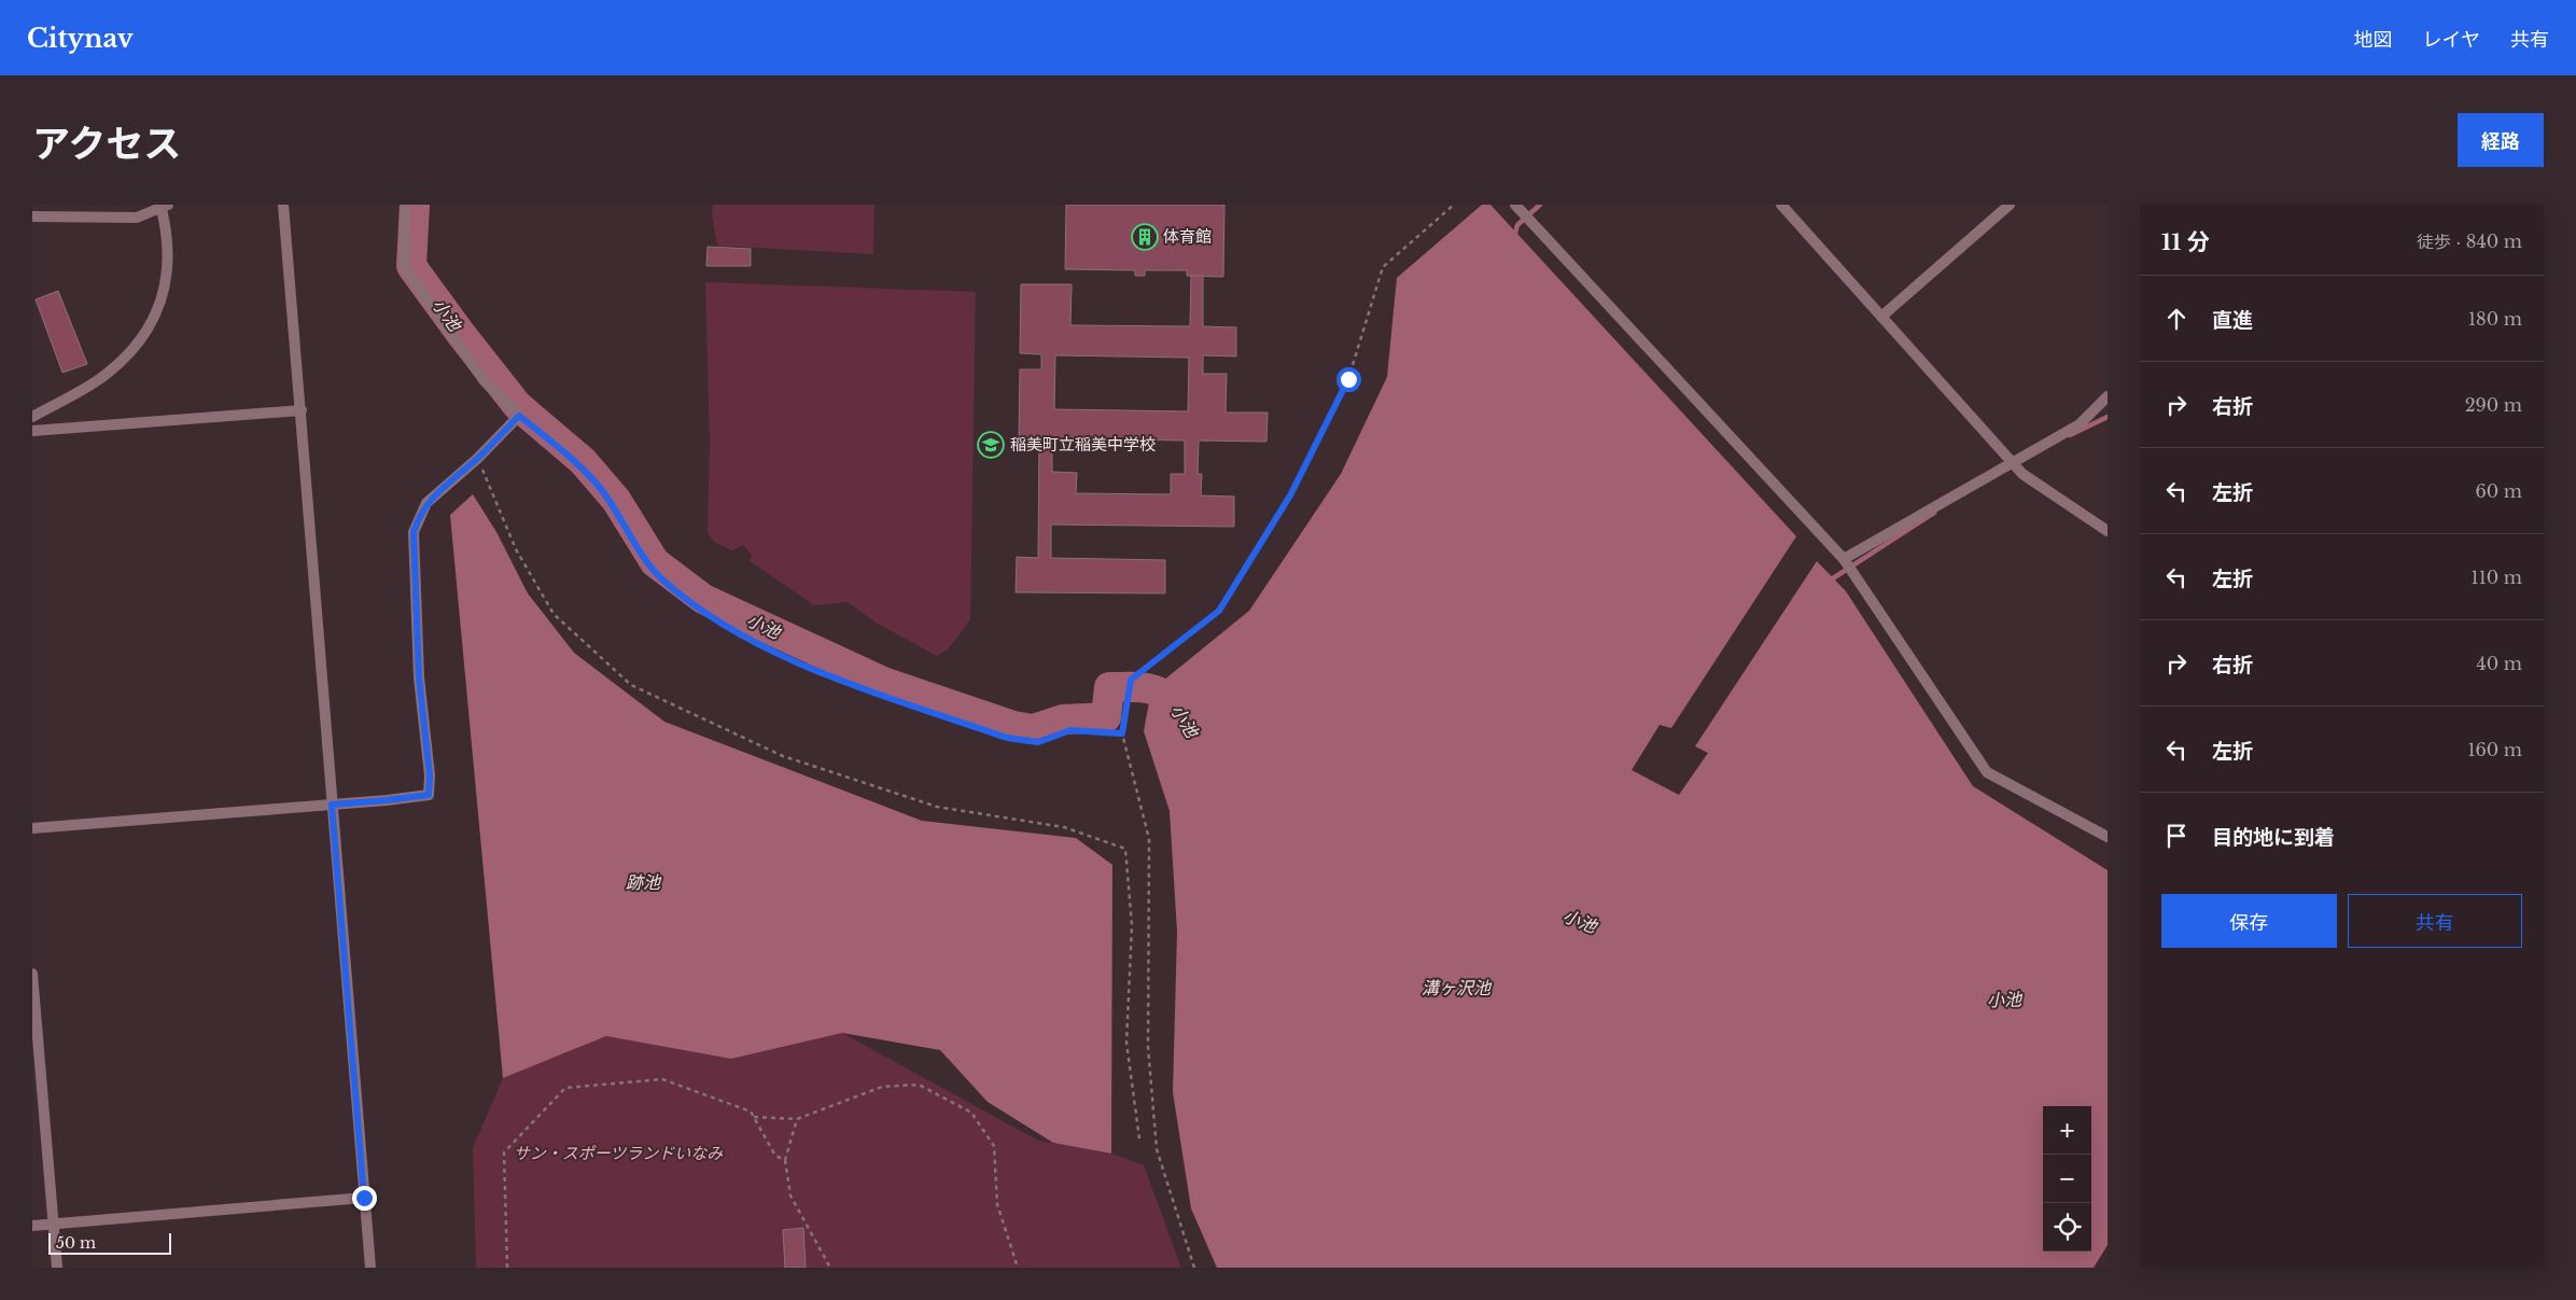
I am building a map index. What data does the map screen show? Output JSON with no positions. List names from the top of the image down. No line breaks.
{"water":["小池","跡池","溝ヶ沢池"],"parks":["サン・スポーツランドいなみ"],"places":{"building":["体育館"],"school or university":["稲美町立稲美中学校"]},"scale_bar":"50 m","page":{"header":"Citynav","nav":["地図","レイヤ","共有"],"title":"アクセス","buttons":["経路",["保存","共有"]],"heading":["11 分","徒歩 · 840 m"],"list":[["直進","180 m"],["右折","290 m"],["左折","60 m"],["左折","110 m"],["右折","40 m"],["左折","160 m"],"目的地に到着"],"map_buttons":["+","−"],"scale":"50 m"}}
